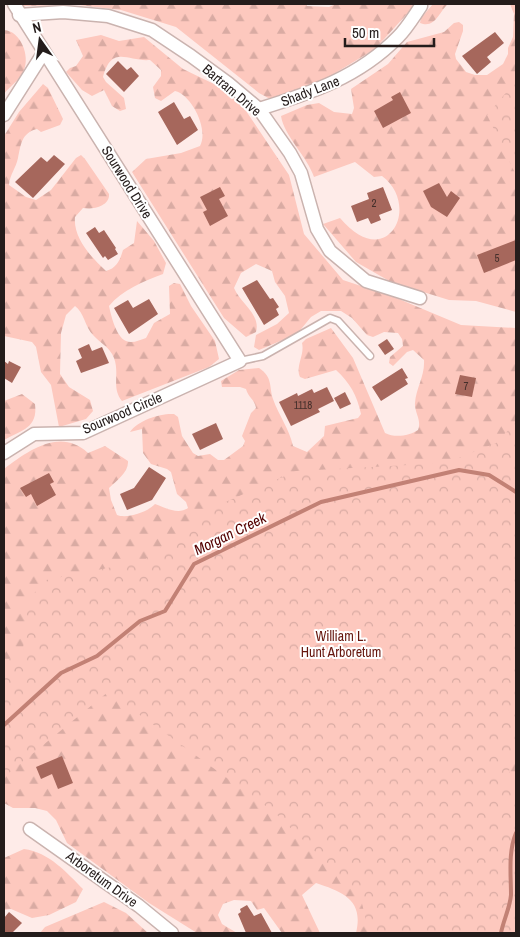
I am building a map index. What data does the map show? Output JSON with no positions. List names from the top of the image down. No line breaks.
{"streets":{"street":["Bartram Drive","Shady Lane","Sourwood Drive","Sourwood Circle","Arboretum Drive"]},"crossings":[["Bartram Drive","Shady Lane"],["Bartram Drive","Sourwood Drive"],["Sourwood Drive","Sourwood Circle"]],"water":["Morgan Creek"],"parks":["William L. Hunt Arboretum"],"house_numbers":["2","5","7","1118"],"scale_bar":"50 m","north":"top"}
